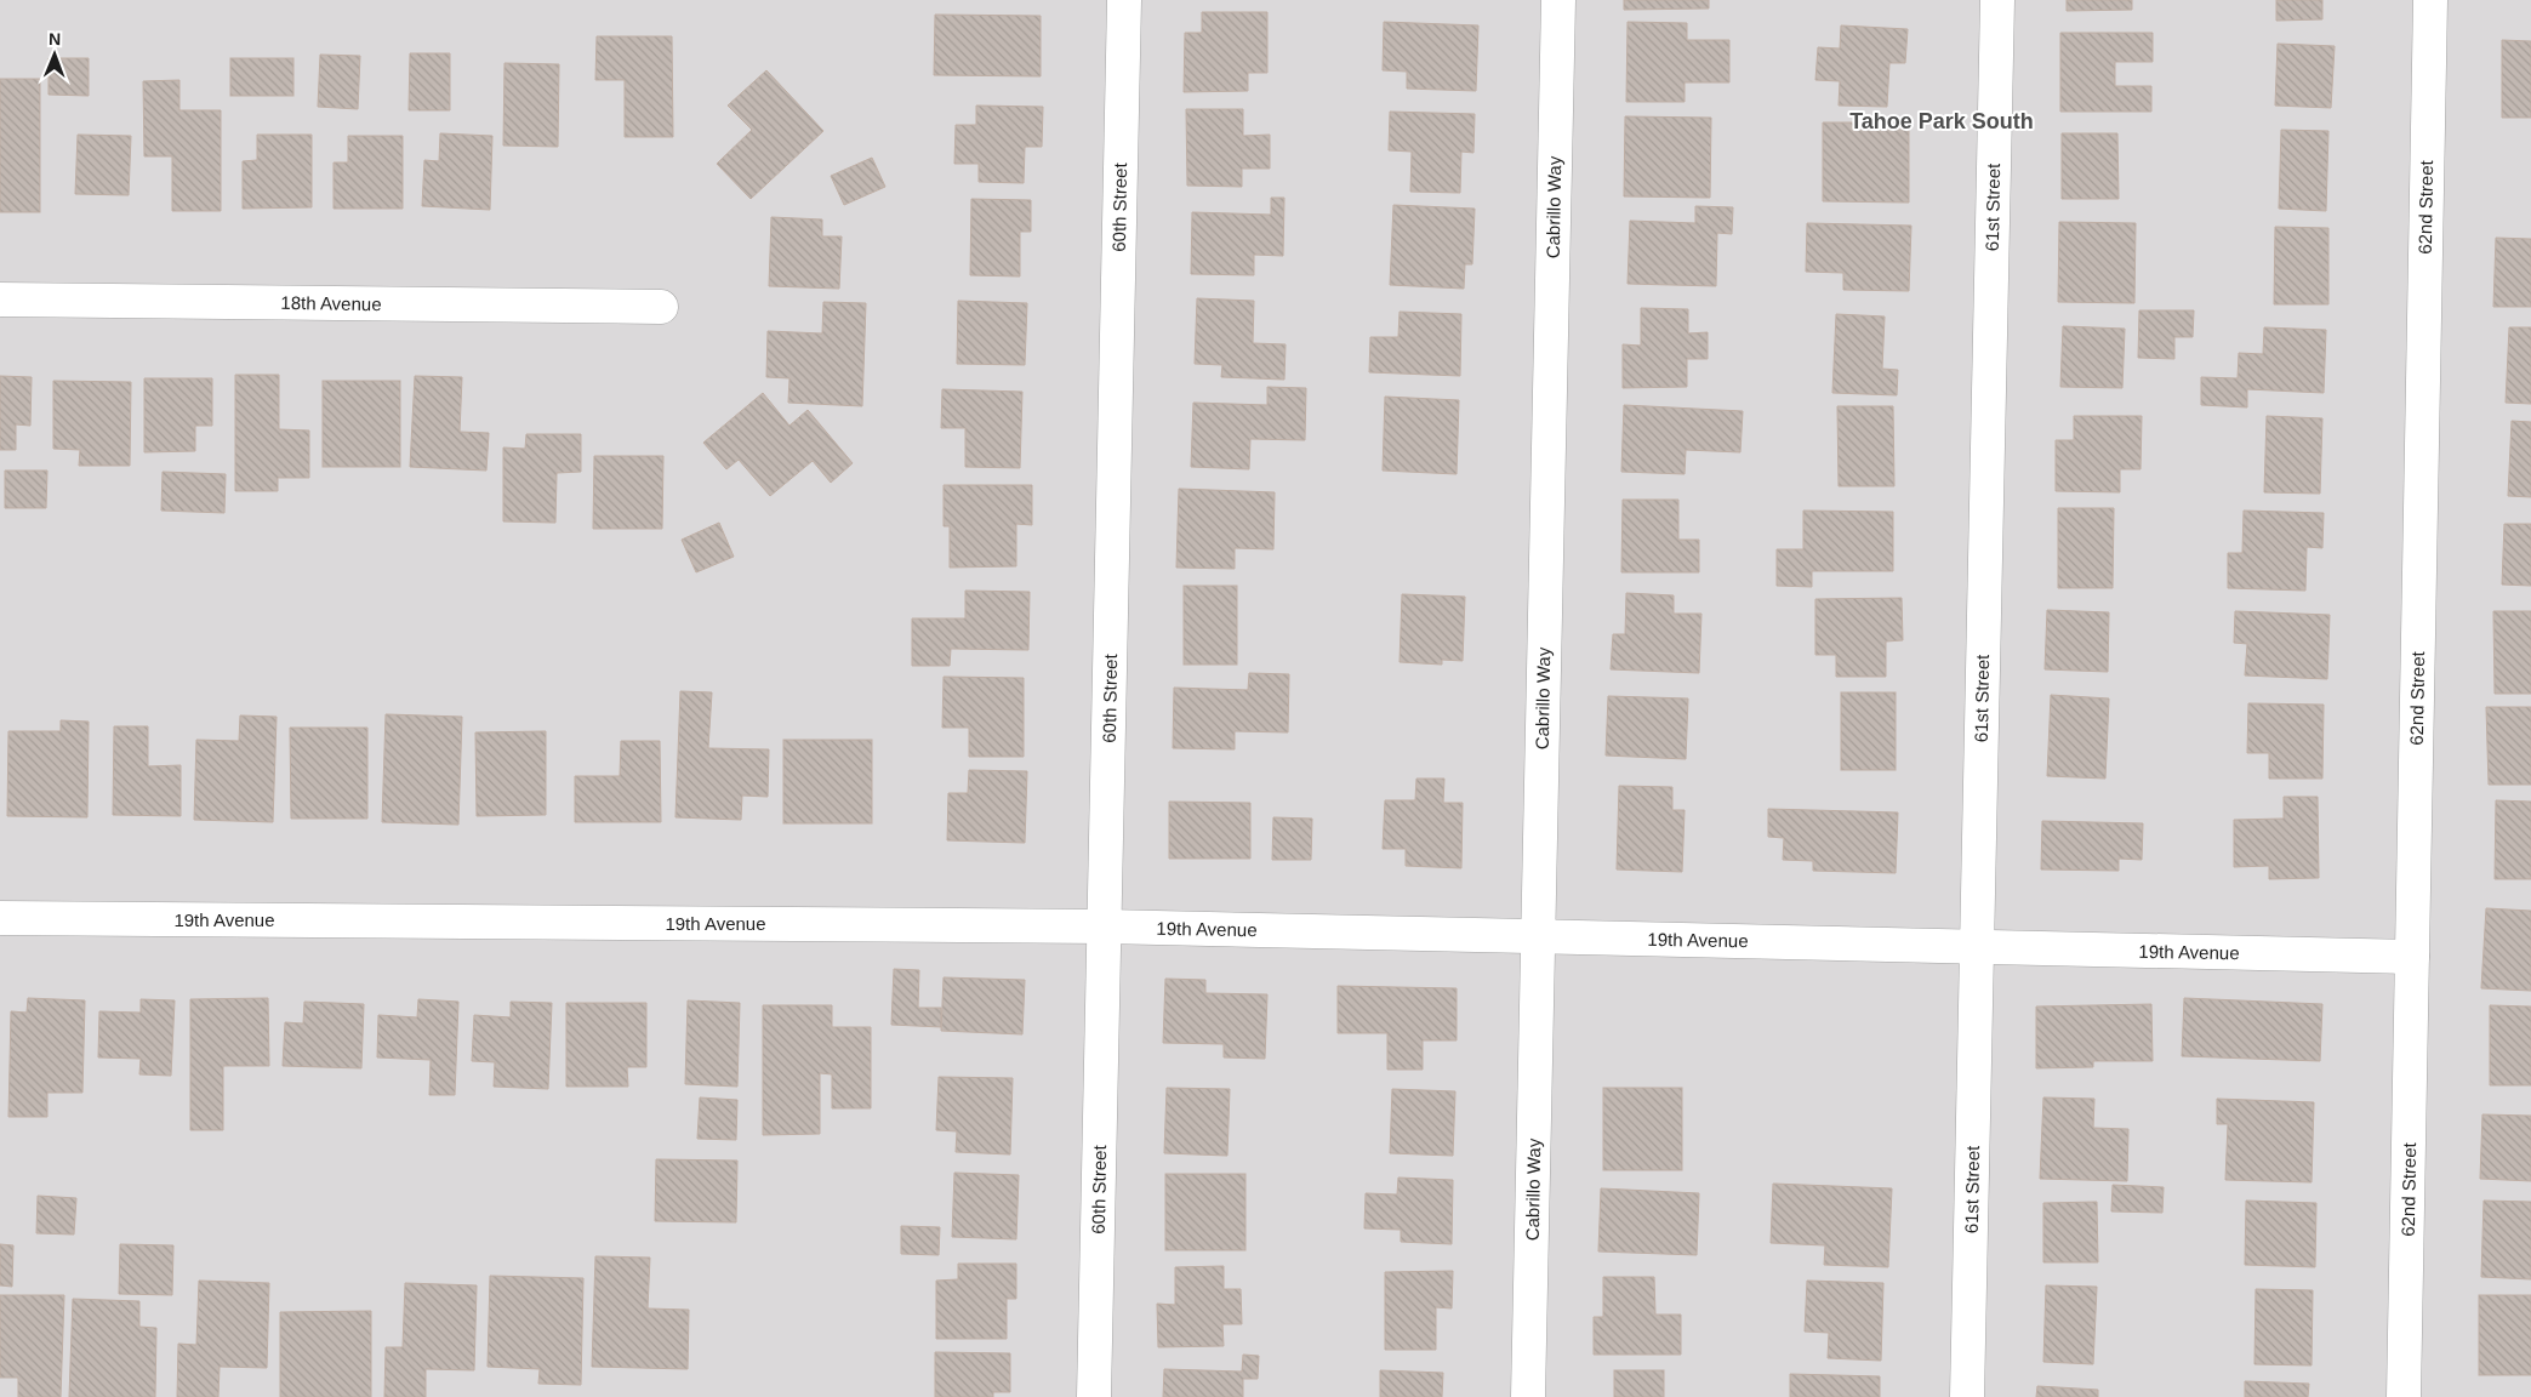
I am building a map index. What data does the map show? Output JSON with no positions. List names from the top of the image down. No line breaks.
{"streets":{"street":["60th Street","Cabrillo Way","61st Street","62nd Street","18th Avenue","19th Avenue"]},"crossings":[["60th Street","19th Avenue"],["Cabrillo Way","19th Avenue"],["61st Street","19th Avenue"],["62nd Street","19th Avenue"]],"districts":["Tahoe Park South"],"north":"top"}
